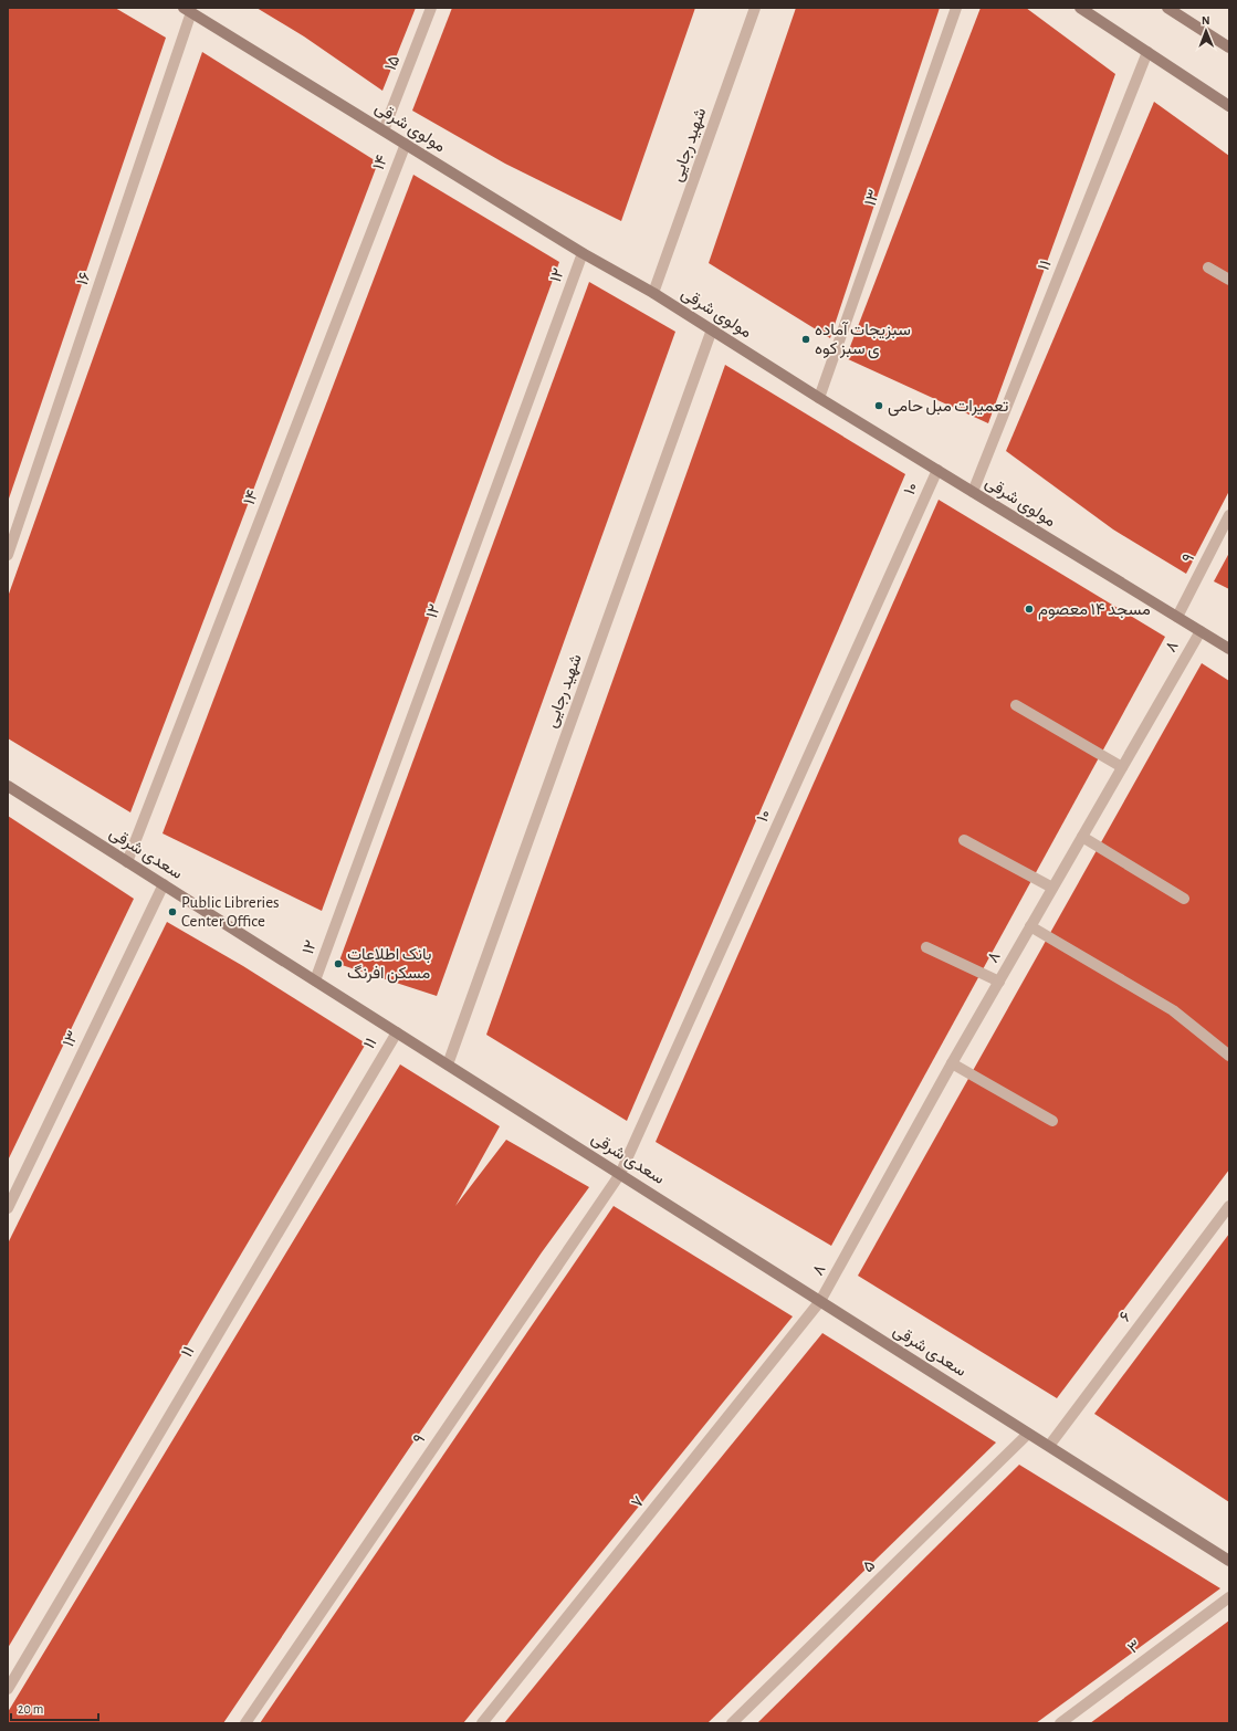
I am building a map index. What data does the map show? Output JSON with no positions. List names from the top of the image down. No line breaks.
{"streets":{"main road":["مولوی شرقی","سعدی شرقی"],"street":["۱۵","شهید رجایی","۱۴","۱۳","۱۱","۱۲","۱۶","۱۰","۹","۸","۶","۷","۵","۳"]},"crossings":[["۱۵","مولوی شرقی"],["مولوی شرقی","شهید رجایی"],["مولوی شرقی","۱۴"],["مولوی شرقی","۱۳"],["مولوی شرقی","۱۱"],["مولوی شرقی","۱۲"],["مولوی شرقی","۱۶"],["مولوی شرقی","۱۰"],["مولوی شرقی","۹"],["مولوی شرقی","۸"],["شهید رجایی","سعدی شرقی"],["۱۴","سعدی شرقی"],["۱۳","سعدی شرقی"],["۱۱","سعدی شرقی"],["۱۲","سعدی شرقی"],["۱۰","۹"],["۱۰","سعدی شرقی"],["۹","سعدی شرقی"],["۸","سعدی شرقی"],["۸","۷"],["سعدی شرقی","۶"],["سعدی شرقی","۷"],["سعدی شرقی","۵"]],"places":["سبزیجات آماده ی سبز کوه","تعمیرات مبل حامی","مسجد ۱۴ معصوم","Public Libreries Center Office","بانک اطلاعات مسکن افرنگ"],"scale_bar":"20 m","north":"top"}
